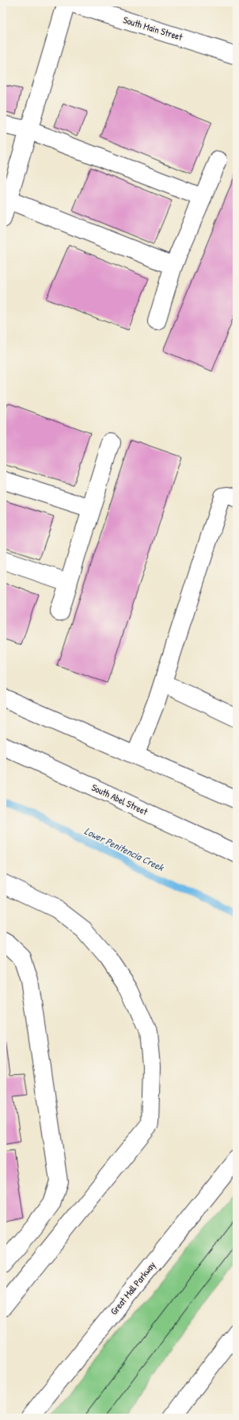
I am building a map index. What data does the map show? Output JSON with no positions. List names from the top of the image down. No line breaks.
{"streets":{"main road":["South Main Street","South Abel Street","Great Mall Parkway"]},"water":["Lower Penitencia Creek"]}
